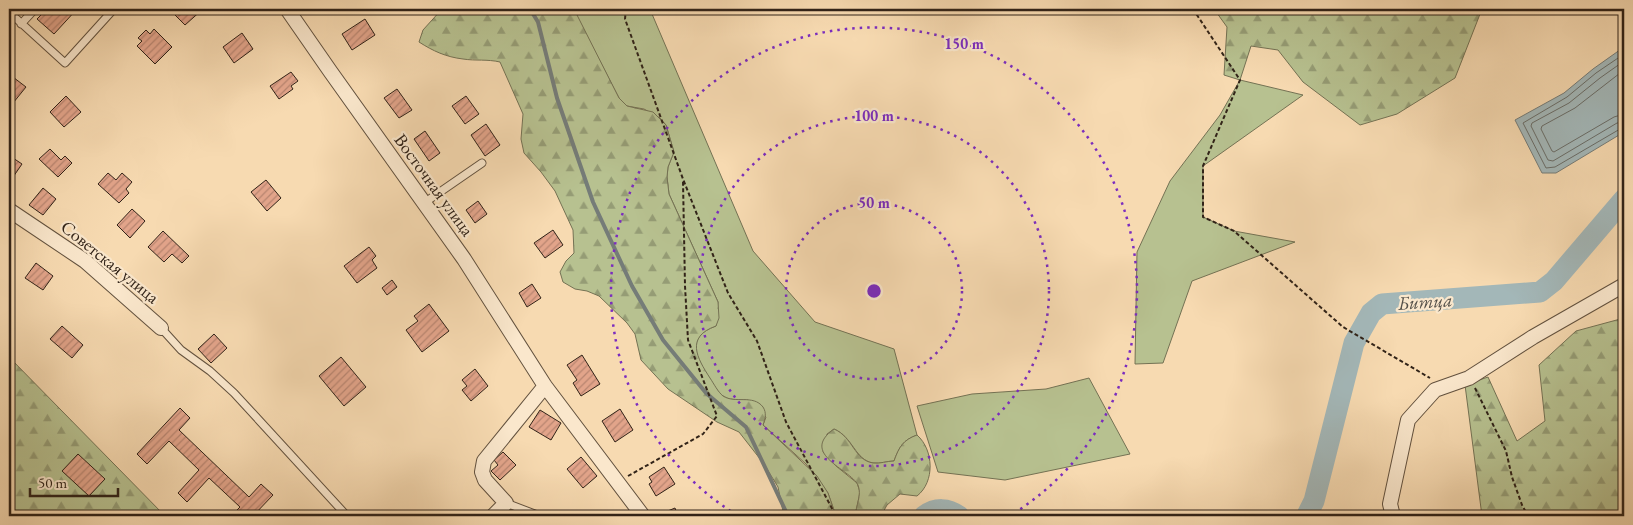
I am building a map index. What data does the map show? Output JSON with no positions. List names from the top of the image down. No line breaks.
{"streets":{"street":["Восточная улица","Советская улица"]},"water":["Битца"],"scale_bar":"50 m","rings":["150 m","100 m","50 m"]}
